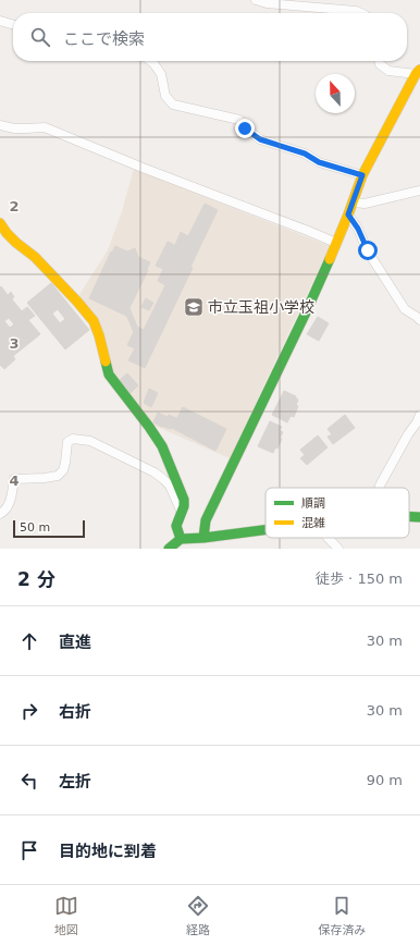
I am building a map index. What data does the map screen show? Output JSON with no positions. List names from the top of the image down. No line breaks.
{"places":{"school or university":["市立玉祖小学校"]},"legend":["順調","混雑"],"scale_bar":"50 m","north":"top","page":{"search":"ここで検索","scale":"50 m","heading":["2 分","徒歩 · 150 m"],"list":[["直進","30 m"],["右折","30 m"],["左折","90 m"],"目的地に到着"],"nav":["地図","経路","保存済み"]},"grid":{"rows":["2","3","4"]}}
